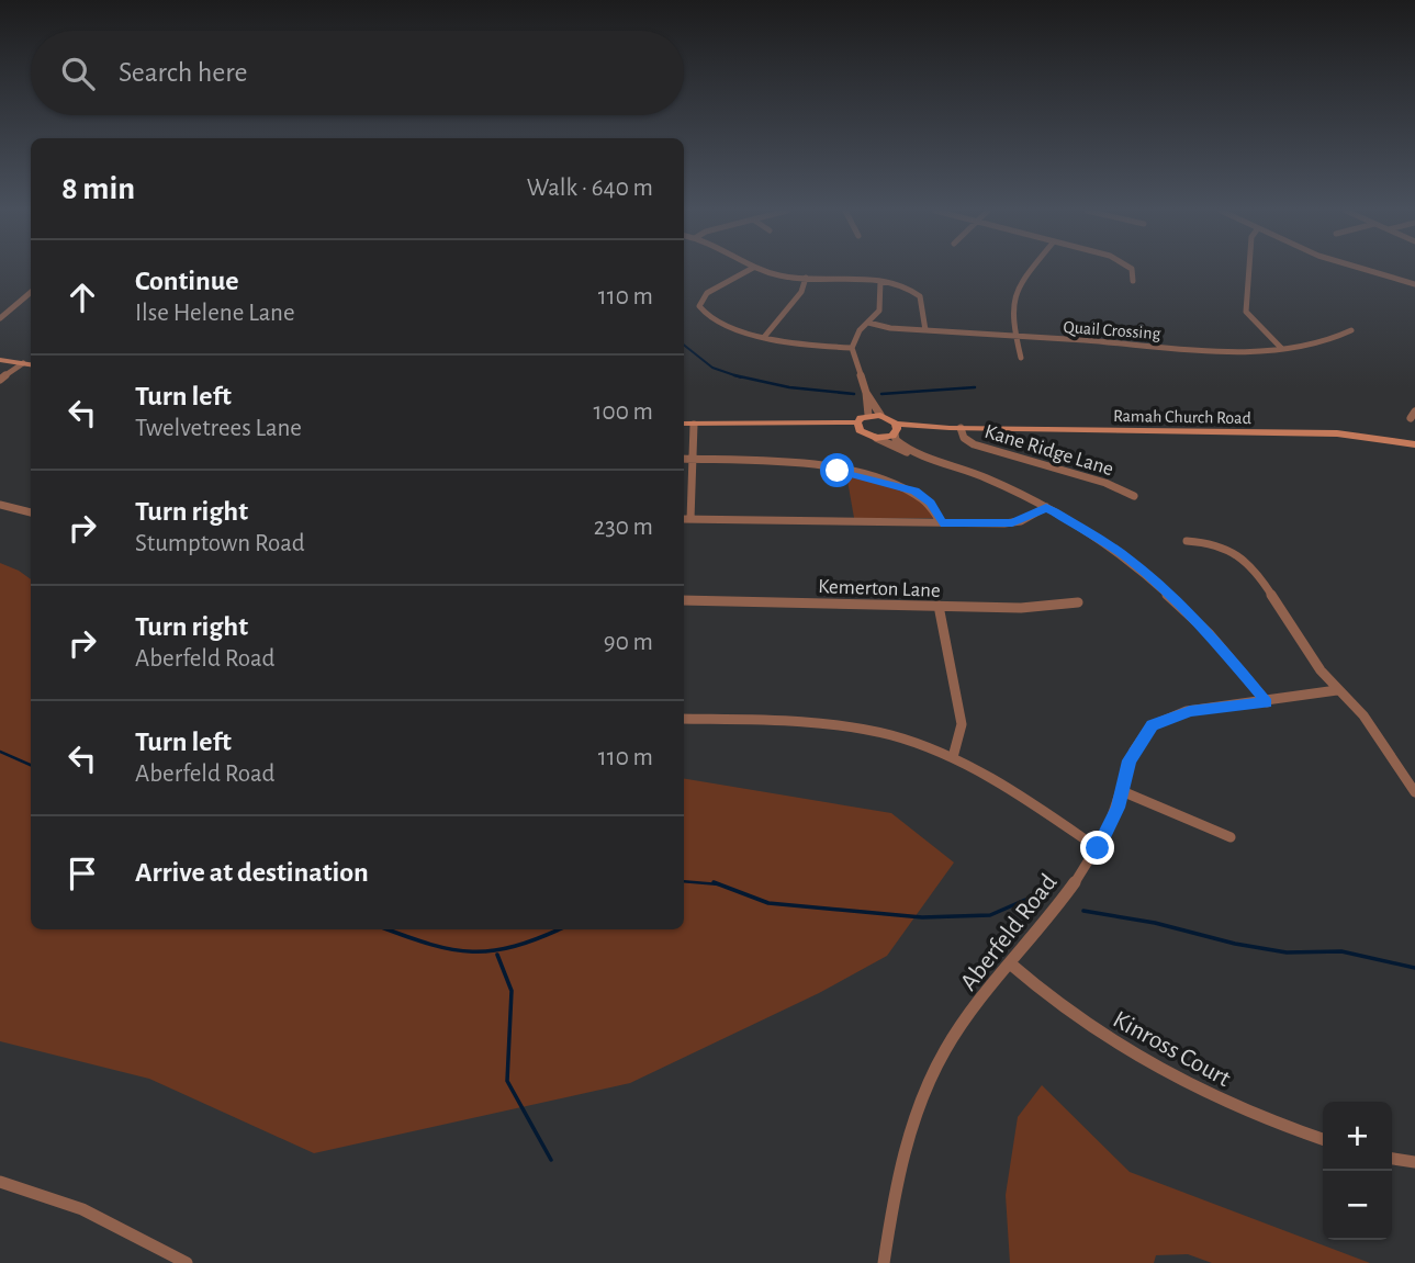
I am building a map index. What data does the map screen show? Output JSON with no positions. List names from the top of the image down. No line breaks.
{"streets":{"main road":["Ramah Church Road"],"street":["Quail Crossing","Kane Ridge Lane","Kemerton Lane","Aberfeld Road","Kinross Court"]},"crossings":[["Ramah Church Road","Kane Ridge Lane"],["Aberfeld Road","Kinross Court"]],"page":{"search":"Search here","heading":["8 min","Walk · 640 m"],"list":[["Continue","Ilse Helene Lane","110 m"],["Turn left","Twelvetrees Lane","100 m"],["Turn right","Stumptown Road","230 m"],["Turn right","Aberfeld Road","90 m"],["Turn left","Aberfeld Road","110 m"],"Arrive at destination"],"map_buttons":["+","−"]}}
